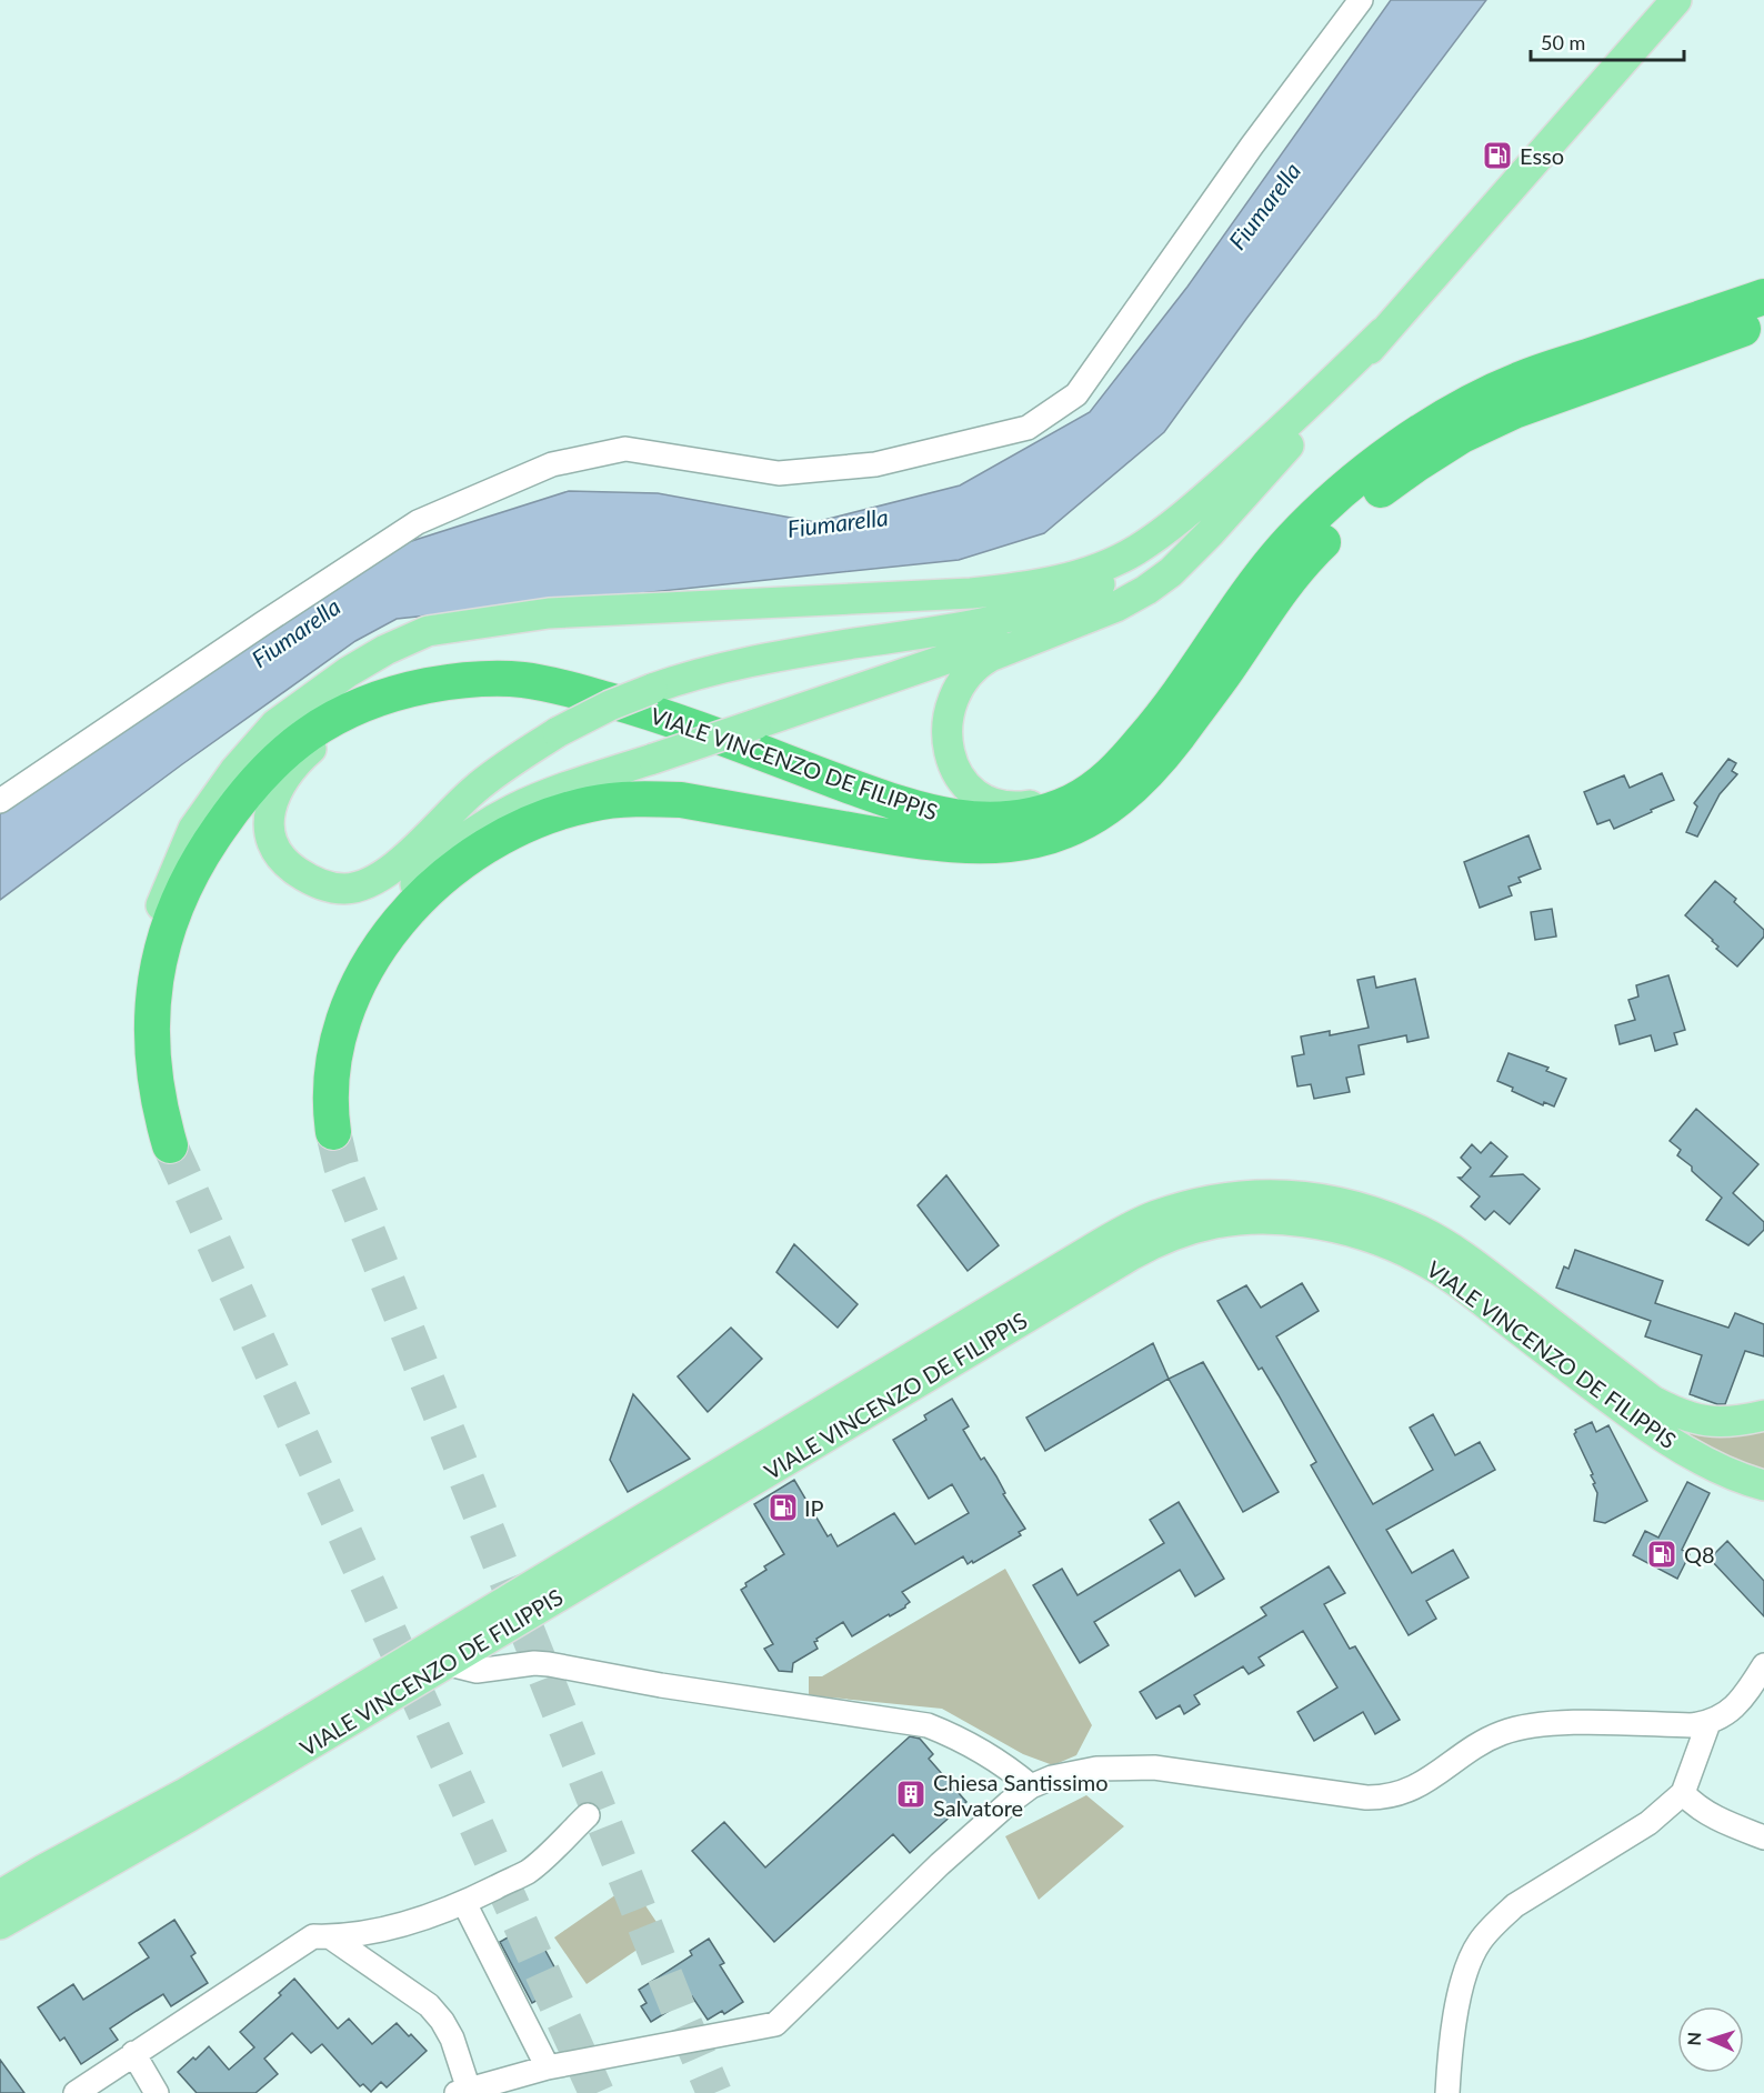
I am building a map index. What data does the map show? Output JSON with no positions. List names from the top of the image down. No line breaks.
{"streets":{"highway":["VIALE VINCENZO DE FILIPPIS"]},"water":["Fiumarella"],"places":{"fuel station":["Esso","IP","Q8"],"building":["Chiesa Santissimo Salvatore"]},"scale_bar":"50 m","north":"left"}
